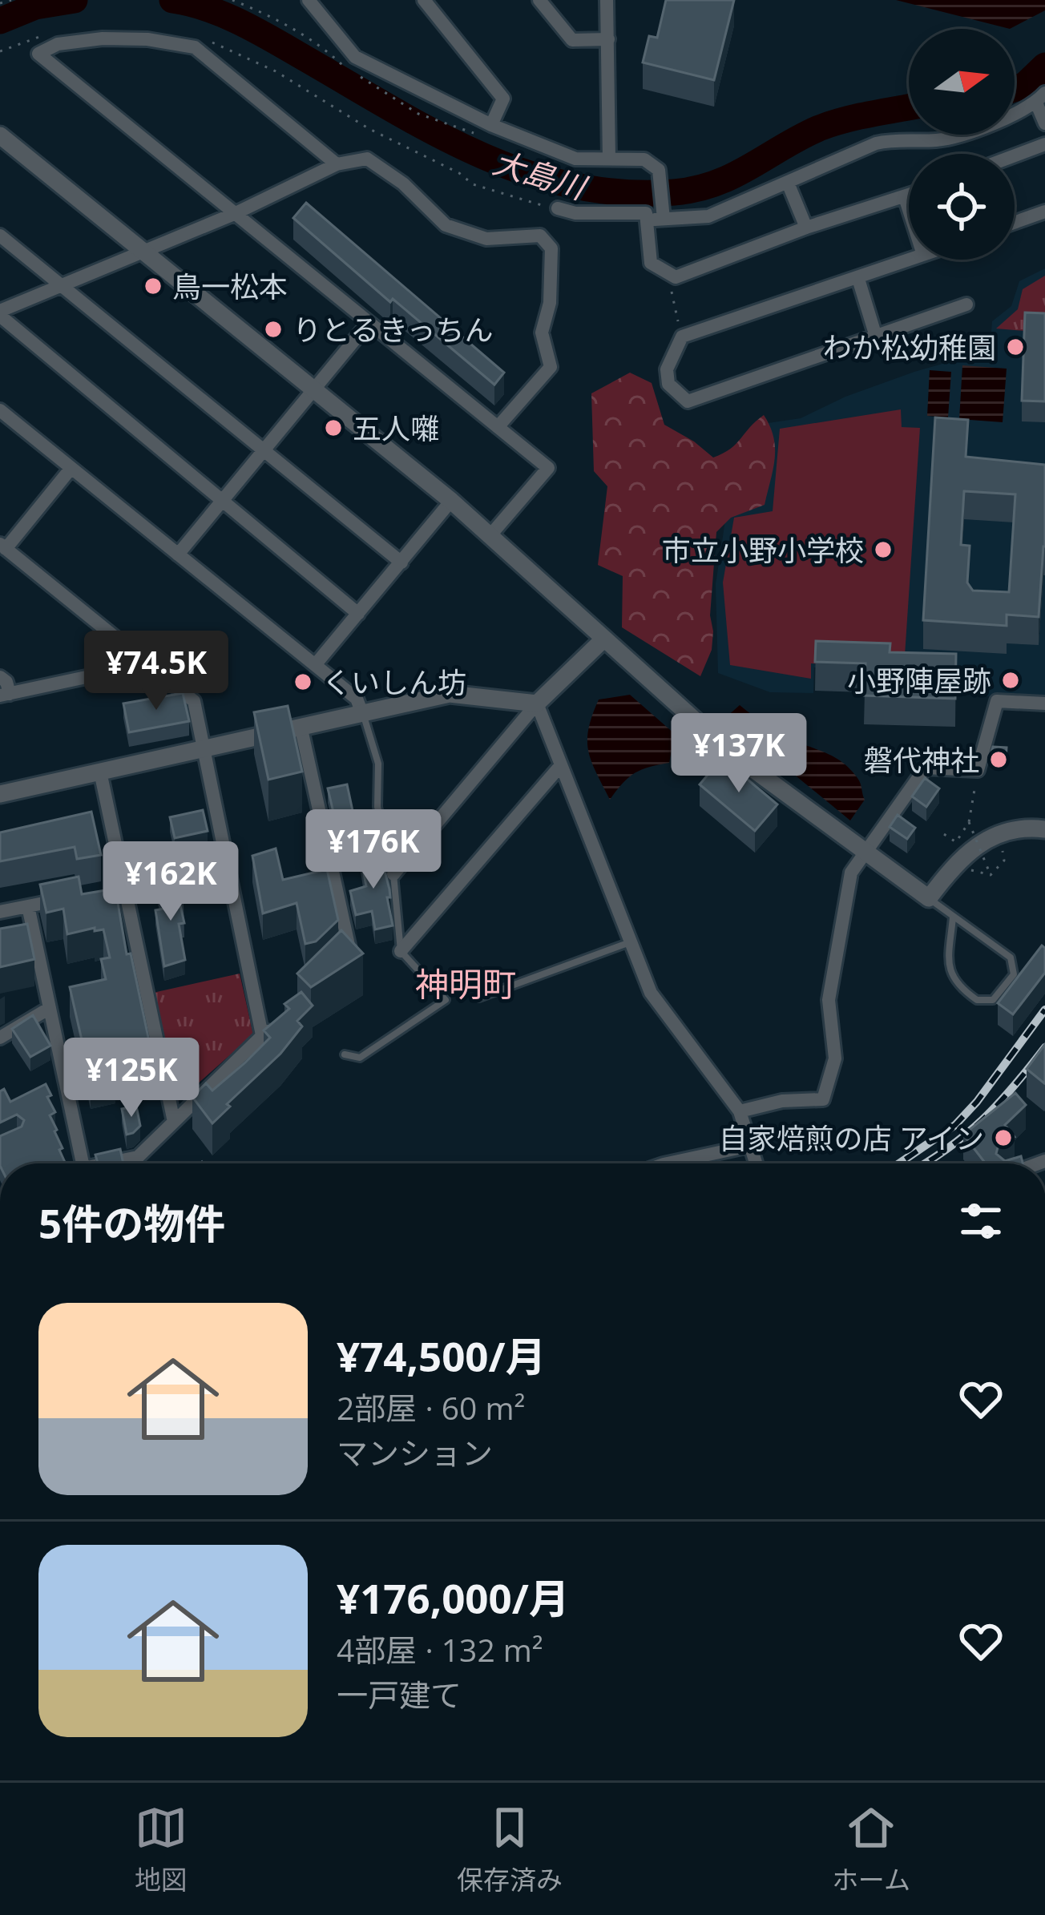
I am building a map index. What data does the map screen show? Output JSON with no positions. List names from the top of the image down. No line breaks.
{"districts":["神明町"],"water":["大島川"],"places":["鳥一松本","りとるきっちん","わか松幼稚園","五人囃","市立小野小学校","小野陣屋跡","くいしん坊","磐代神社","自家焙煎の店 アイン"],"north":"right","page":{"price":["¥74.5K","¥137K","¥176K","¥162K","¥125K"],"heading":"5件の物件","list":[{"name":"¥74,500/月","note":"2部屋 · 60 m² · マンション"},{"name":"¥176,000/月","note":"4部屋 · 132 m² · 一戸建て"}],"tabs":["地図","保存済み","ホーム"]}}
